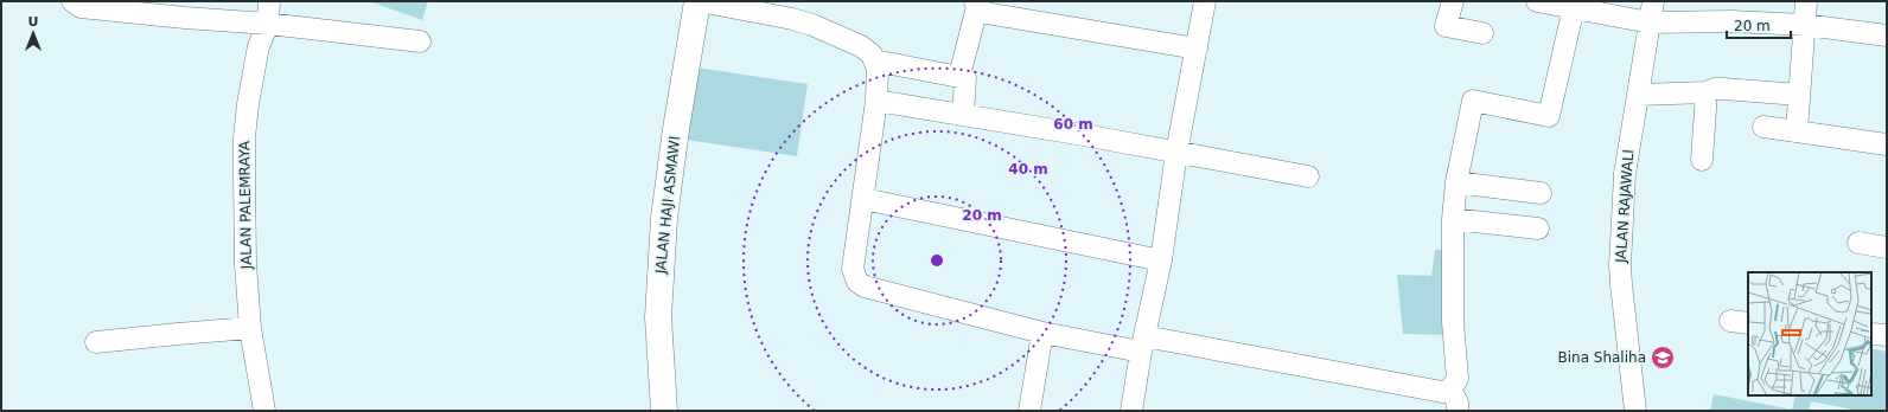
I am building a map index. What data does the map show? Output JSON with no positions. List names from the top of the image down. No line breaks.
{"streets":{"street":["JALAN PALEMRAYA","JALAN HAJI ASMAWI","JALAN RAJAWALI"]},"places":{"school or university":["Bina Shaliha"]},"scale_bar":"20 m","north":"top","rings":["60 m","40 m","20 m"]}
